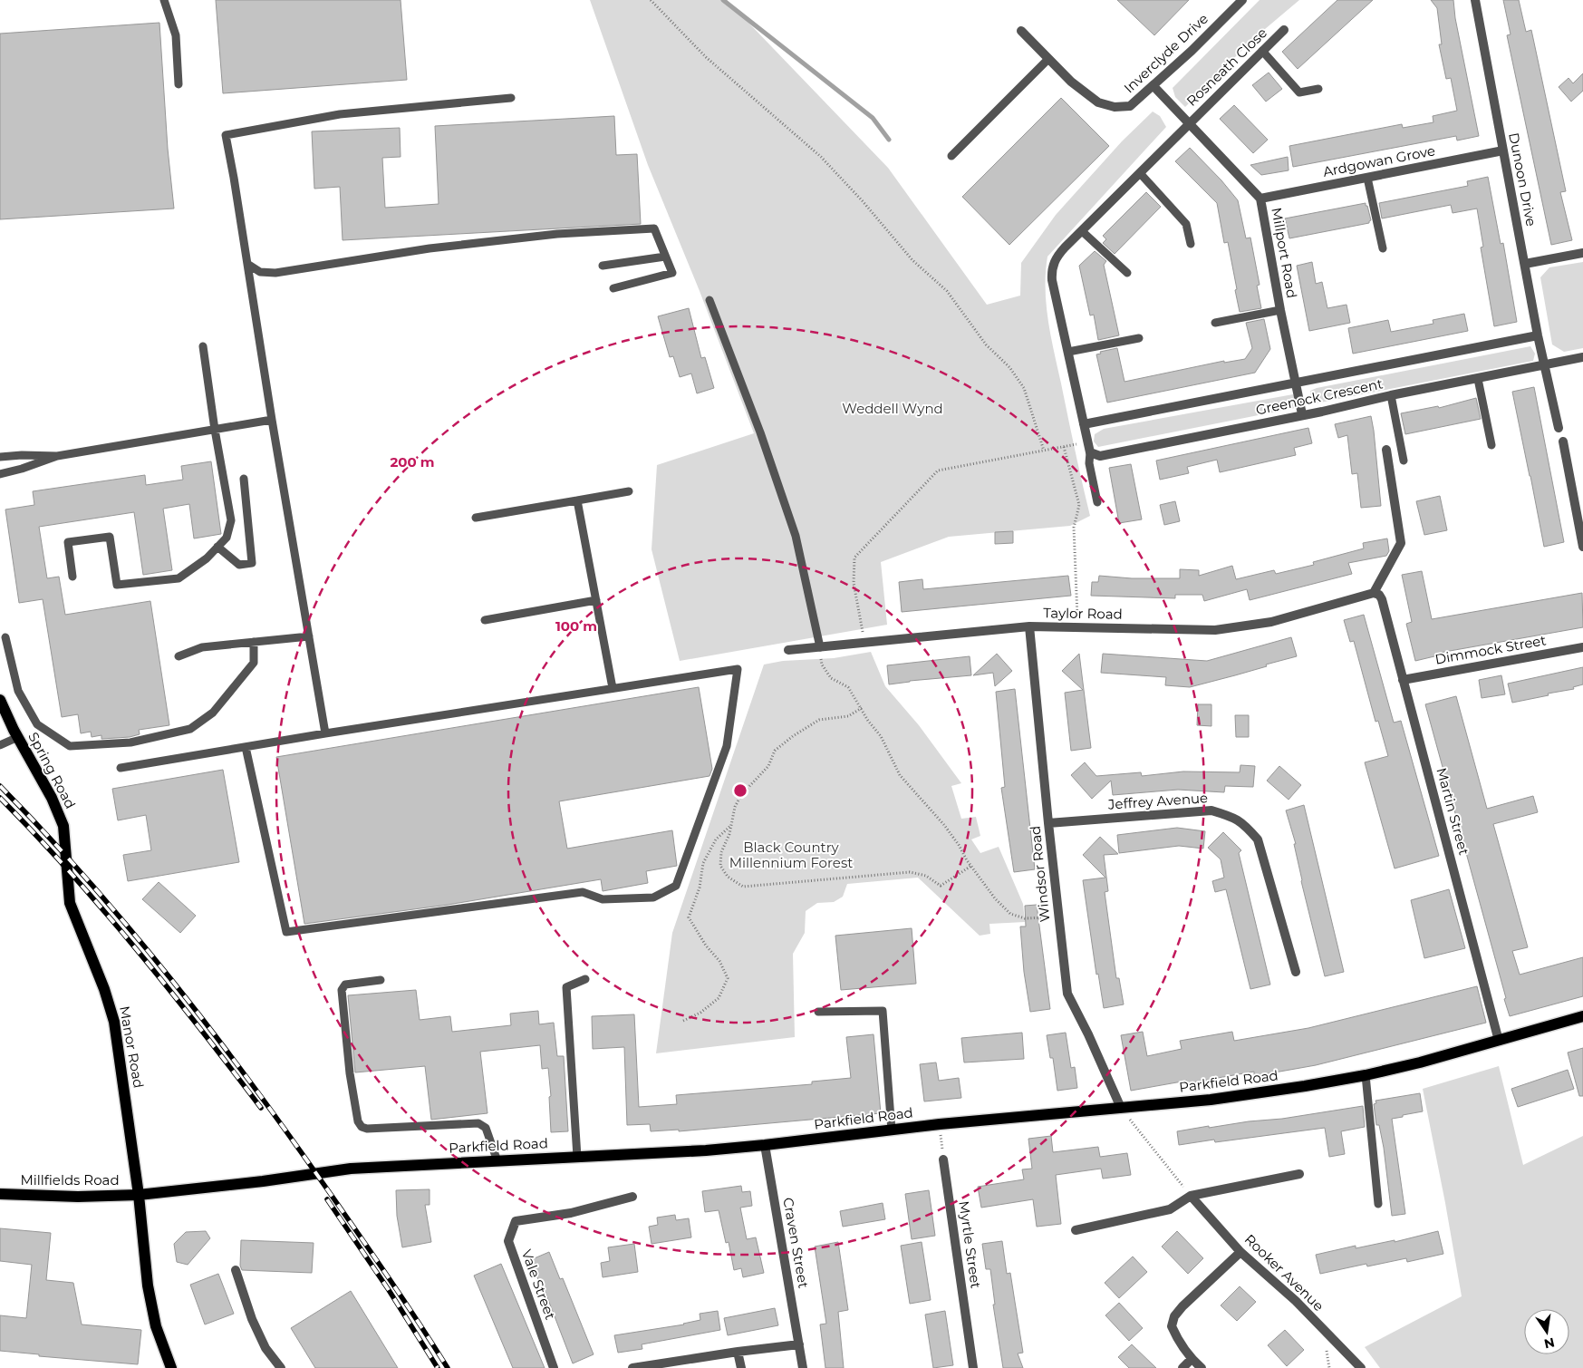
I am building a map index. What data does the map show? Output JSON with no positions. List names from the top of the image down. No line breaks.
{"streets":{"main road":["Spring Road","Manor Road","Parkfield Road","Millfields Road"],"street":["Inverclyde Drive","Rosneath Close","Ardgowan Grove","Dunoon Drive","Millport Road","Greenock Crescent","Taylor Road","Dimmock Street","Jeffrey Avenue","Martin Street","Windsor Road","Craven Street","Myrtle Street","Rooker Avenue","Vale Street"]},"crossings":[["Inverclyde Drive","Millport Road"],["Rosneath Close","Millport Road"],["Ardgowan Grove","Dunoon Drive"],["Ardgowan Grove","Millport Road"],["Dunoon Drive","Greenock Crescent"],["Millport Road","Greenock Crescent"],["Taylor Road","Martin Street"],["Taylor Road","Windsor Road"],["Dimmock Street","Martin Street"],["Spring Road","Manor Road"],["Jeffrey Avenue","Windsor Road"],["Martin Street","Parkfield Road"],["Windsor Road","Parkfield Road"],["Manor Road","Parkfield Road"],["Manor Road","Millfields Road"],["Parkfield Road","Millfields Road"],["Parkfield Road","Craven Street"]],"parks":["Weddell Wynd","Black Country Millennium Forest"],"north":"bottom","rings":["200 m","100 m"]}
